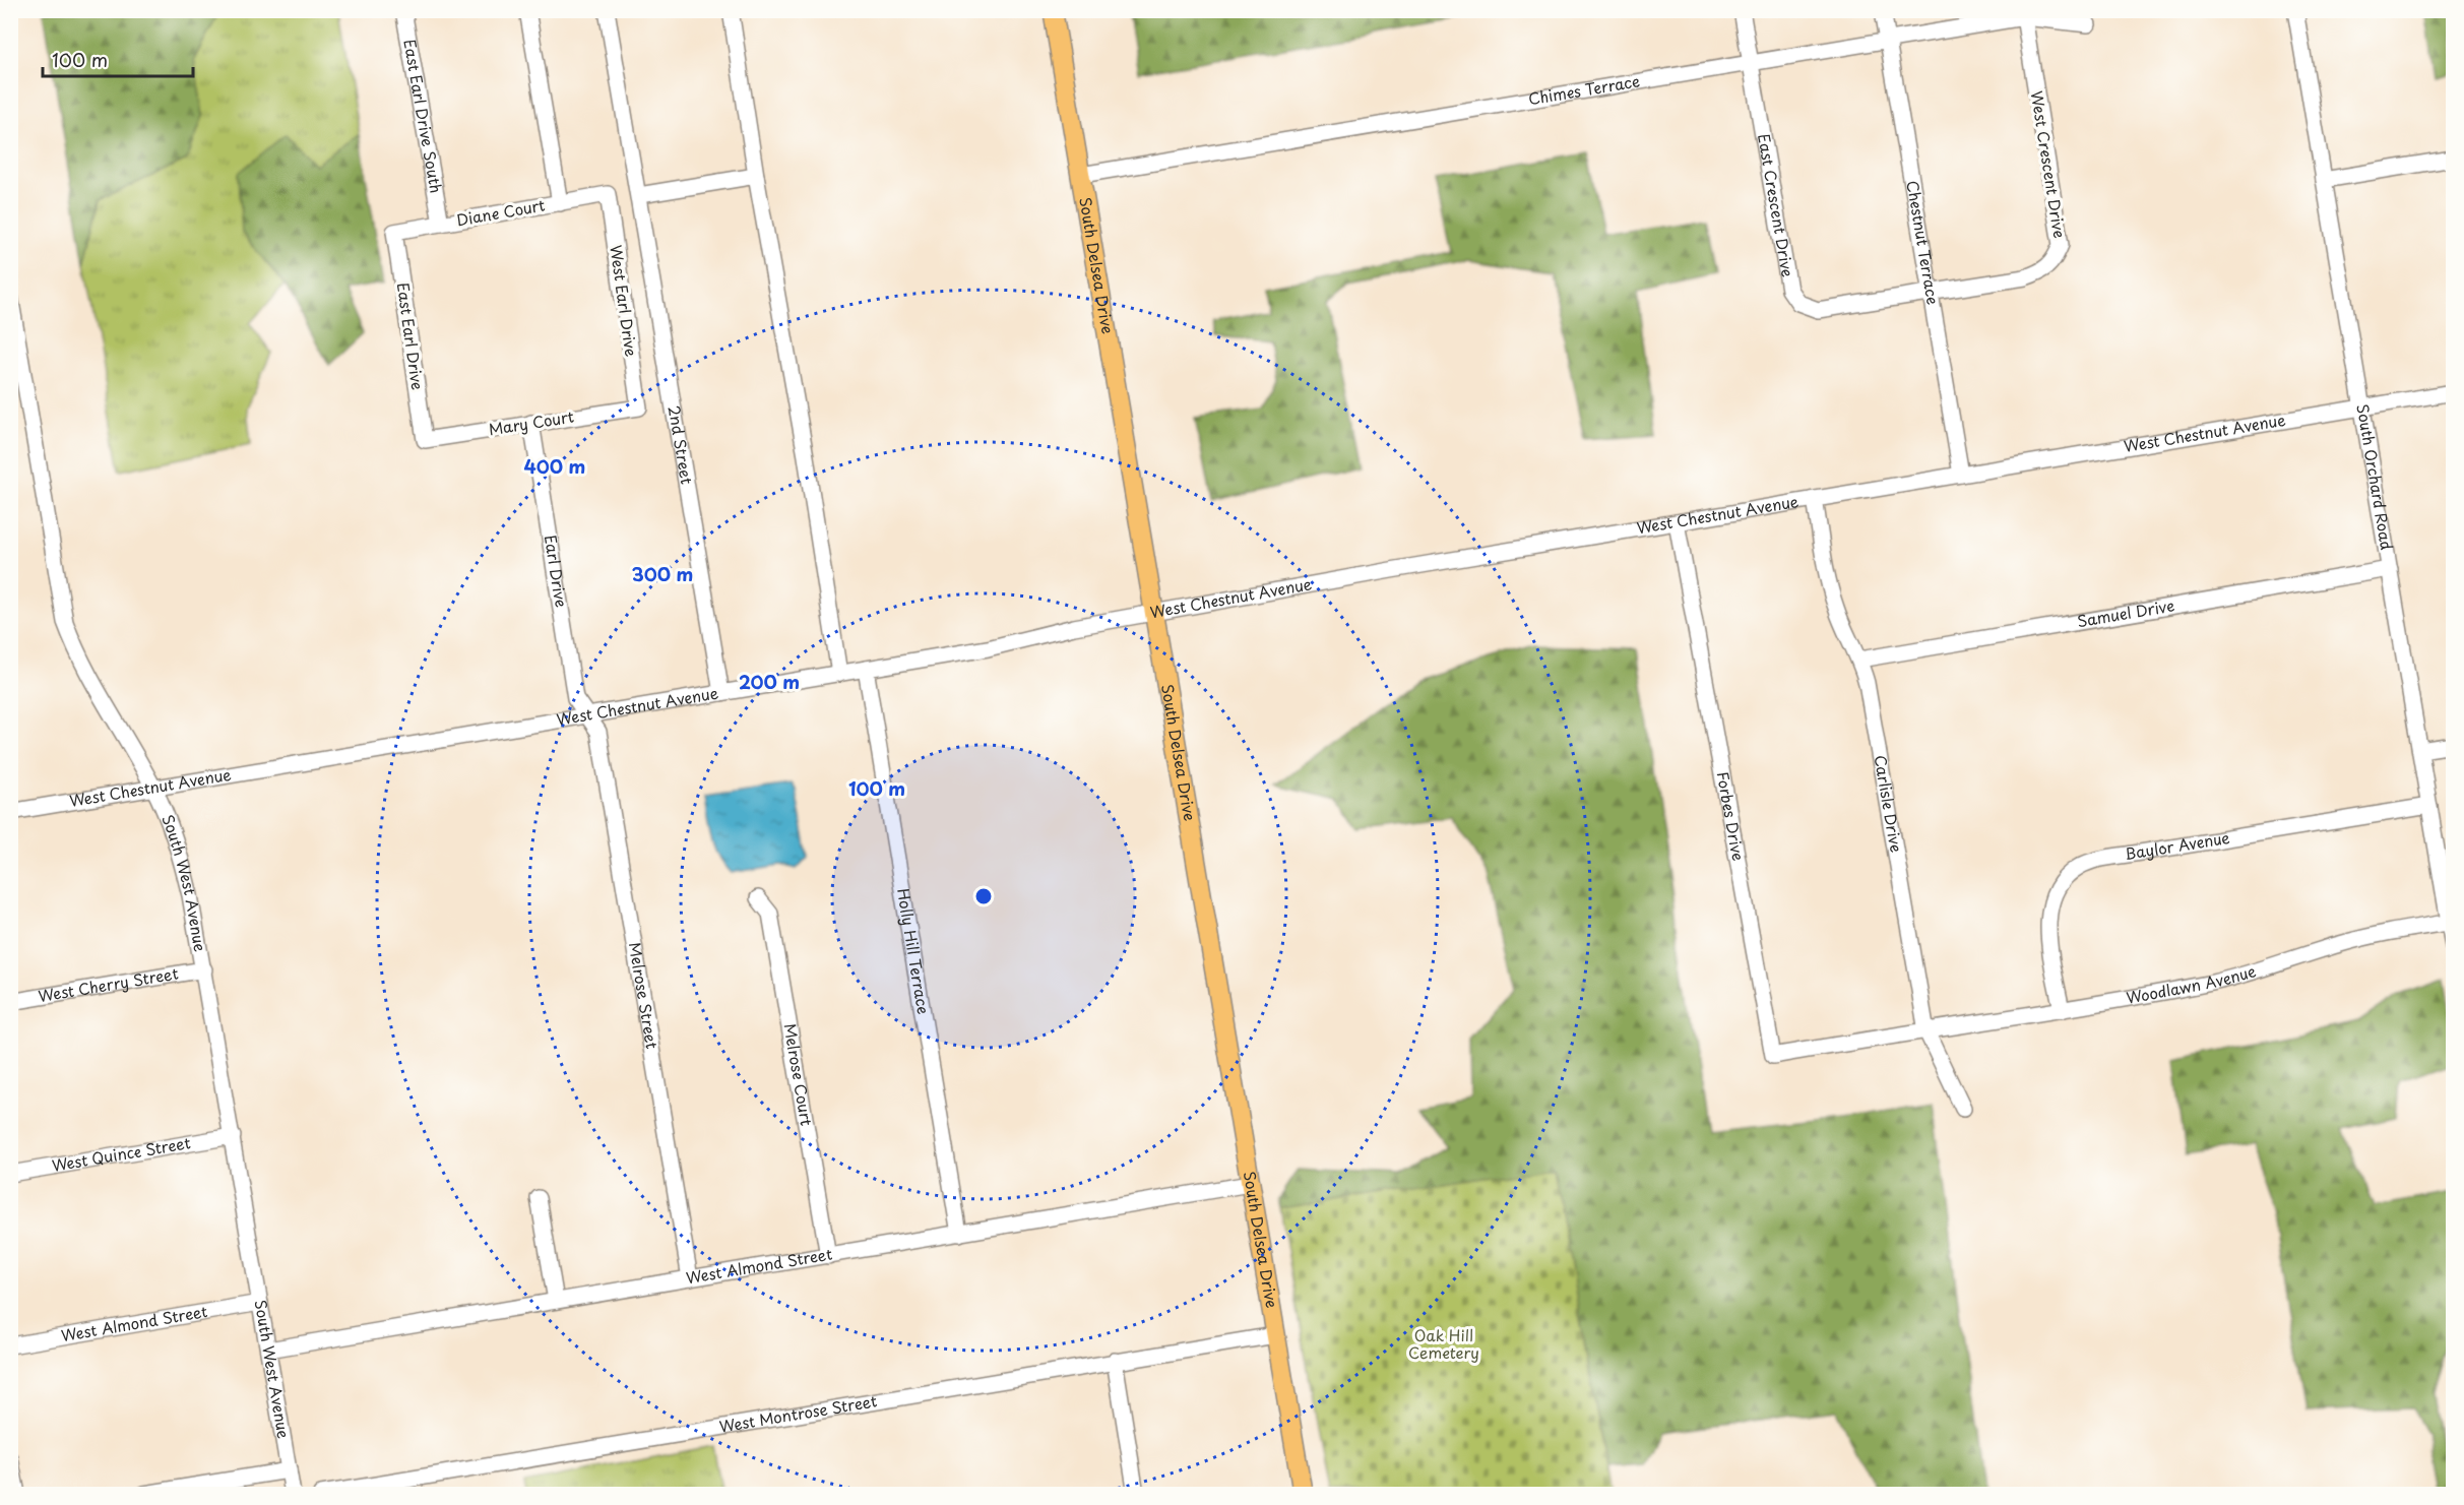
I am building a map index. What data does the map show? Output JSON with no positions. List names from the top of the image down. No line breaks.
{"streets":{"main road":["South Delsea Drive"],"street":["Chimes Terrace","East Earl Drive South","West Crescent Drive","East Crescent Drive","Diane Court","Chestnut Terrace","West Earl Drive","East Earl Drive","Mary Court","West Chestnut Avenue","2nd Street","South Orchard Road","Earl Drive","Samuel Drive","Carlisle Drive","Forbes Drive","Baylor Avenue","South West Avenue","Holly Hill Terrace","Woodlawn Avenue","West Cherry Street","Melrose Street","Melrose Court","West Quince Street","West Almond Street","West Montrose Street"]},"crossings":[["Chimes Terrace","West Crescent Drive"],["Chimes Terrace","East Crescent Drive"],["Chimes Terrace","Chestnut Terrace"],["Chimes Terrace","South Delsea Drive"],["East Earl Drive South","Diane Court"],["West Crescent Drive","East Crescent Drive"],["West Crescent Drive","Chestnut Terrace"],["East Crescent Drive","Chestnut Terrace"],["Diane Court","West Earl Drive"],["Diane Court","East Earl Drive"],["Chestnut Terrace","West Chestnut Avenue"],["South Delsea Drive","West Chestnut Avenue"],["South Delsea Drive","West Almond Street"],["South Delsea Drive","West Montrose Street"],["West Earl Drive","Mary Court"],["East Earl Drive","Mary Court"],["Mary Court","Earl Drive"],["West Chestnut Avenue","2nd Street"],["West Chestnut Avenue","South Orchard Road"],["West Chestnut Avenue","Earl Drive"],["West Chestnut Avenue","Carlisle Drive"],["West Chestnut Avenue","Forbes Drive"],["West Chestnut Avenue","South West Avenue"],["West Chestnut Avenue","Holly Hill Terrace"],["West Chestnut Avenue","Melrose Street"],["South Orchard Road","Samuel Drive"],["South Orchard Road","Baylor Avenue"],["South Orchard Road","Woodlawn Avenue"],["Earl Drive","Melrose Street"],["Samuel Drive","Carlisle Drive"],["Carlisle Drive","Woodlawn Avenue"],["Forbes Drive","Woodlawn Avenue"],["Baylor Avenue","Woodlawn Avenue"],["South West Avenue","West Cherry Street"],["South West Avenue","West Quince Street"],["South West Avenue","West Almond Street"],["Holly Hill Terrace","West Almond Street"],["Melrose Street","West Almond Street"],["Melrose Court","West Almond Street"]],"parks":["Oak Hill Cemetery"],"scale_bar":"100 m","rings":["400 m","300 m","200 m","100 m"]}
